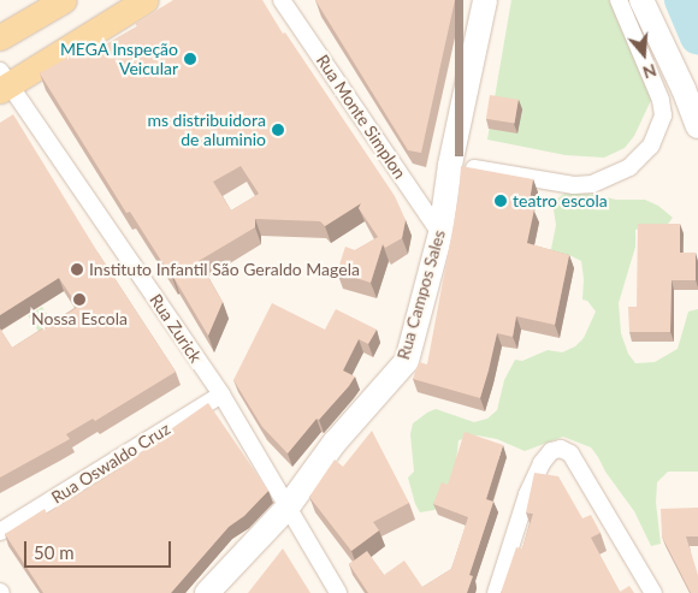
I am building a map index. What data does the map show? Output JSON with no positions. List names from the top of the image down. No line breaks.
{"streets":{"street":["Rua Monte Simplon","Rua Campos Sales","Rua Zurick","Rua Oswaldo Cruz"]},"crossings":[["Rua Monte Simplon","Rua Campos Sales"],["Rua Campos Sales","Rua Zurick"],["Rua Zurick","Rua Oswaldo Cruz"]],"places":["MEGA Inspeção Veicular","ms distribuidora de aluminio","teatro escola","Instituto Infantil São Geraldo Magela","Nossa Escola"],"scale_bar":"50 m","north":"bottom"}
